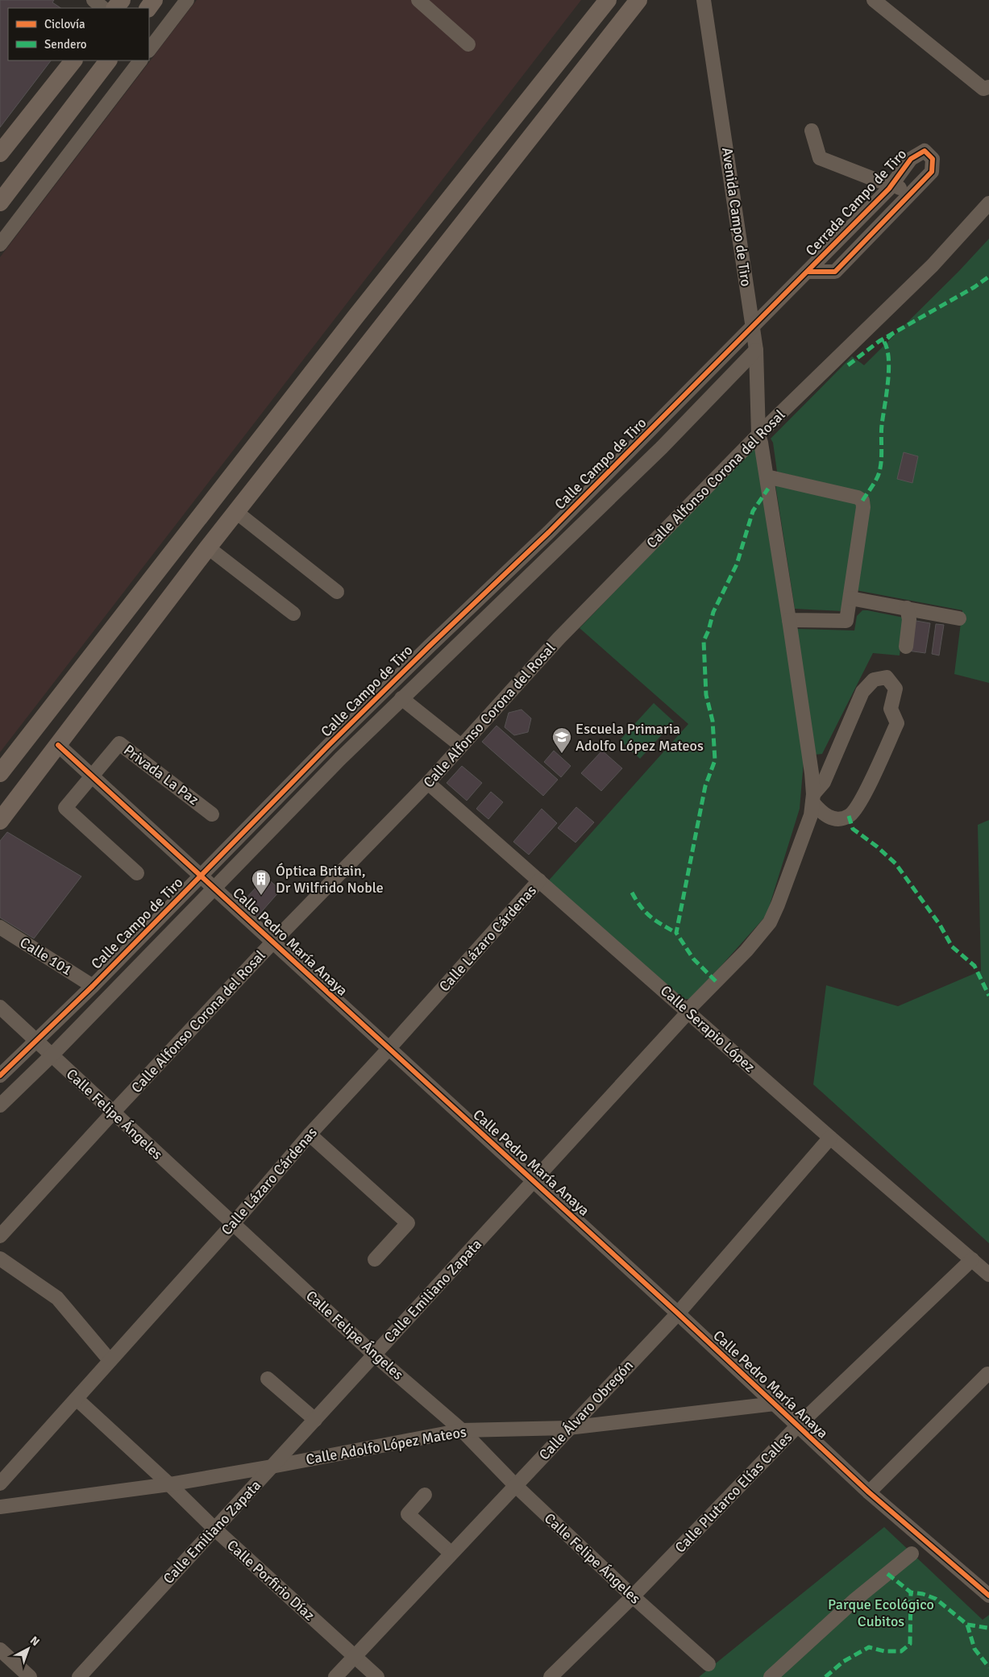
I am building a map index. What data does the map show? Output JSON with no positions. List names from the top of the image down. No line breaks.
{"streets":{"street":["Cerrada Campo de Tiro","Avenida Campo de Tiro","Calle Campo de Tiro","Calle Alfonso Corona del Rosal","Privada La Paz","Calle Lázaro Cárdenas","Calle Pedro María Anaya","Calle 101","Calle Serapio López","Calle Felipe Ángeles","Calle Emiliano Zapata","Calle Álvaro Obregón","Calle Adolfo López Mateos","Calle Plutarco Elías Calles","Calle Porfirio Díaz"]},"crossings":[["Cerrada Campo de Tiro","Avenida Campo de Tiro"],["Cerrada Campo de Tiro","Calle Campo de Tiro"],["Avenida Campo de Tiro","Calle Campo de Tiro"],["Avenida Campo de Tiro","Calle Alfonso Corona del Rosal"],["Avenida Campo de Tiro","Calle Emiliano Zapata"],["Calle Campo de Tiro","Calle Pedro María Anaya"],["Calle Campo de Tiro","Calle 101"],["Calle Campo de Tiro","Calle Felipe Ángeles"],["Calle Alfonso Corona del Rosal","Calle Pedro María Anaya"],["Calle Alfonso Corona del Rosal","Calle Serapio López"],["Calle Alfonso Corona del Rosal","Calle Felipe Ángeles"],["Privada La Paz","Calle Pedro María Anaya"],["Calle Lázaro Cárdenas","Calle Pedro María Anaya"],["Calle Lázaro Cárdenas","Calle Serapio López"],["Calle Lázaro Cárdenas","Calle Felipe Ángeles"],["Calle Lázaro Cárdenas","Calle Porfirio Díaz"],["Calle Pedro María Anaya","Calle Emiliano Zapata"],["Calle Pedro María Anaya","Calle Álvaro Obregón"],["Calle Pedro María Anaya","Calle Adolfo López Mateos"],["Calle Pedro María Anaya","Calle Plutarco Elías Calles"],["Calle Serapio López","Calle Emiliano Zapata"],["Calle Serapio López","Calle Álvaro Obregón"],["Calle Serapio López","Calle Plutarco Elías Calles"],["Calle Felipe Ángeles","Calle Emiliano Zapata"],["Calle Felipe Ángeles","Calle Álvaro Obregón"],["Calle Felipe Ángeles","Calle Adolfo López Mateos"],["Calle Felipe Ángeles","Calle Plutarco Elías Calles"],["Calle Emiliano Zapata","Calle Adolfo López Mateos"],["Calle Emiliano Zapata","Calle Porfirio Díaz"],["Calle Álvaro Obregón","Calle Adolfo López Mateos"],["Calle Álvaro Obregón","Calle Porfirio Díaz"],["Calle Adolfo López Mateos","Calle Porfirio Díaz"]],"parks":["Parque Ecológico Cubitos"],"places":{"school or university":["Escuela Primaria Adolfo López Mateos"],"building":["Óptica Britain, Dr Wilfrido Noble"]},"legend":["Ciclovía","Sendero"],"north":"top right"}
